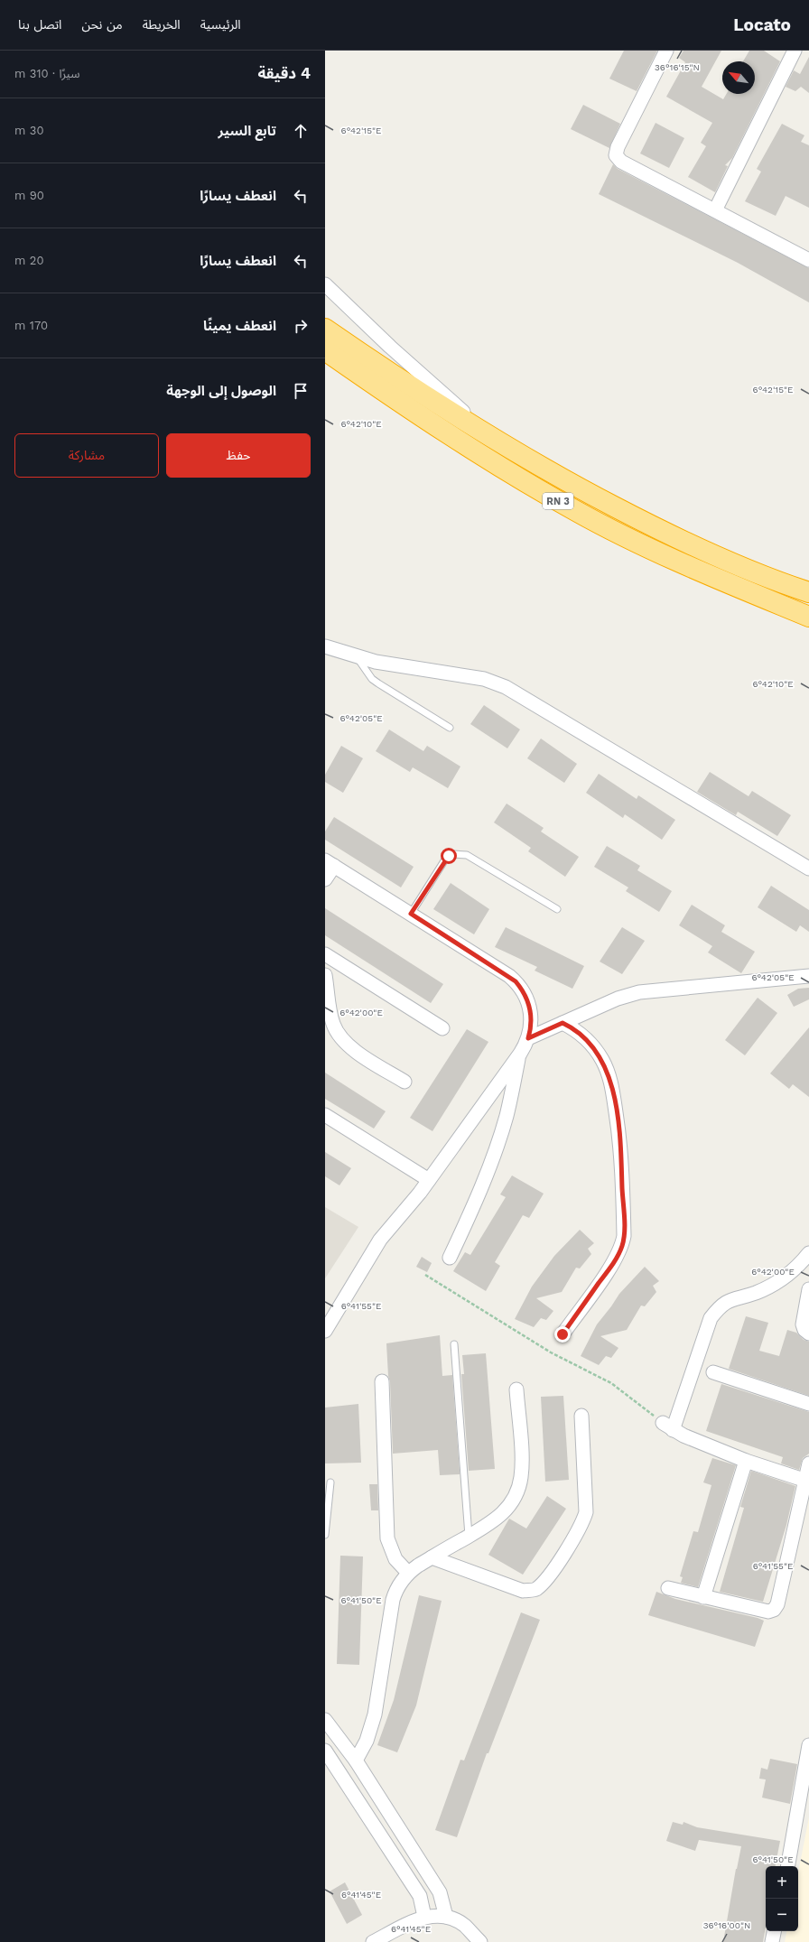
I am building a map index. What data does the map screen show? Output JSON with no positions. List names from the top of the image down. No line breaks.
{"streets":{"highway":["RN 3"]},"north":"top left","page":{"header":"Locato","nav":["الرئيسية","الخريطة","من نحن","اتصل بنا"],"heading":["4 دقيقة","سيرًا · 310 m"],"list":[["تابع السير","30 m"],["انعطف يسارًا","90 m"],["انعطف يسارًا","20 m"],["انعطف يمينًا","170 m"],"الوصول إلى الوجهة"],"buttons":["حفظ","مشاركة"],"map_buttons":["+","−"]},"coordinates":["36°16'15\"N","6°42'15\"E","6°42'10\"E","6°42'05\"E","6°42'00\"E","6°41'55\"E","6°41'50\"E","6°41'45\"E","36°16'00\"N"]}
